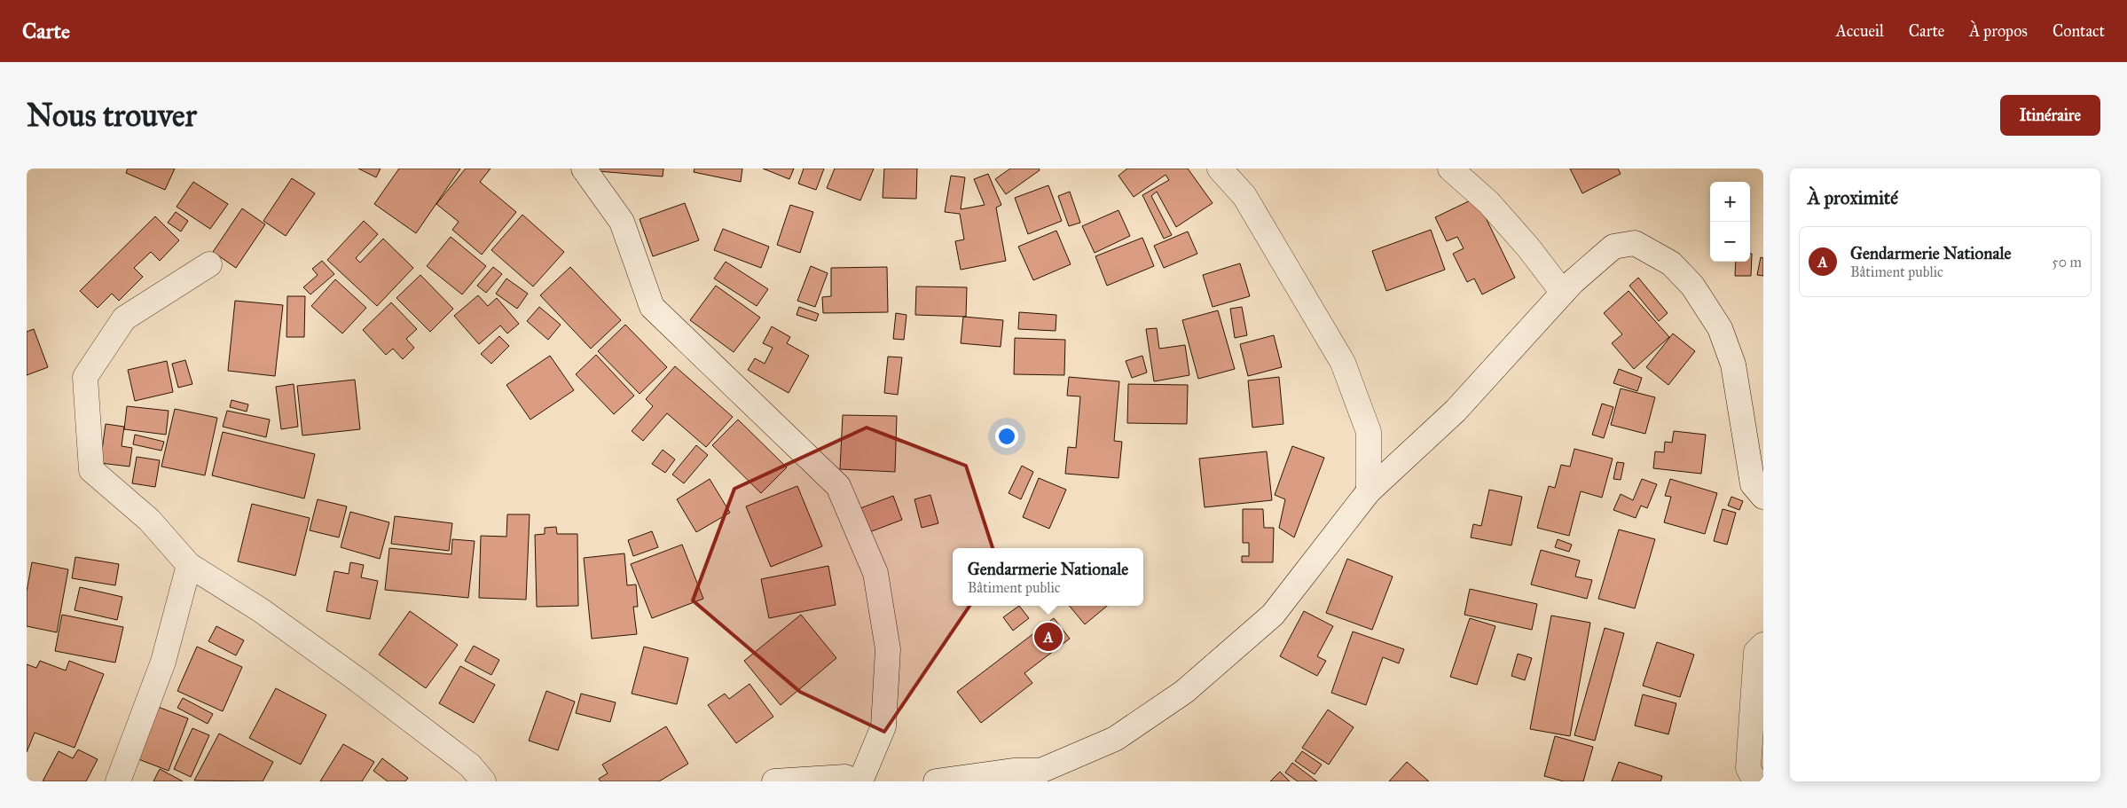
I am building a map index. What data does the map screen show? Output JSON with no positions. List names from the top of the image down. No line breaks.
{"page":{"header":"Carte","nav":["Accueil","Carte","À propos","Contact"],"buttons":"Itinéraire","title":"Nous trouver","heading":"À proximité","map_buttons":["+","−"],"list":[{"mark":"A","name":"Gendarmerie Nationale","note":"Bâtiment public","value":"50 m"}],"popup":["Gendarmerie Nationale","Bâtiment public"],"pins":"A"}}
